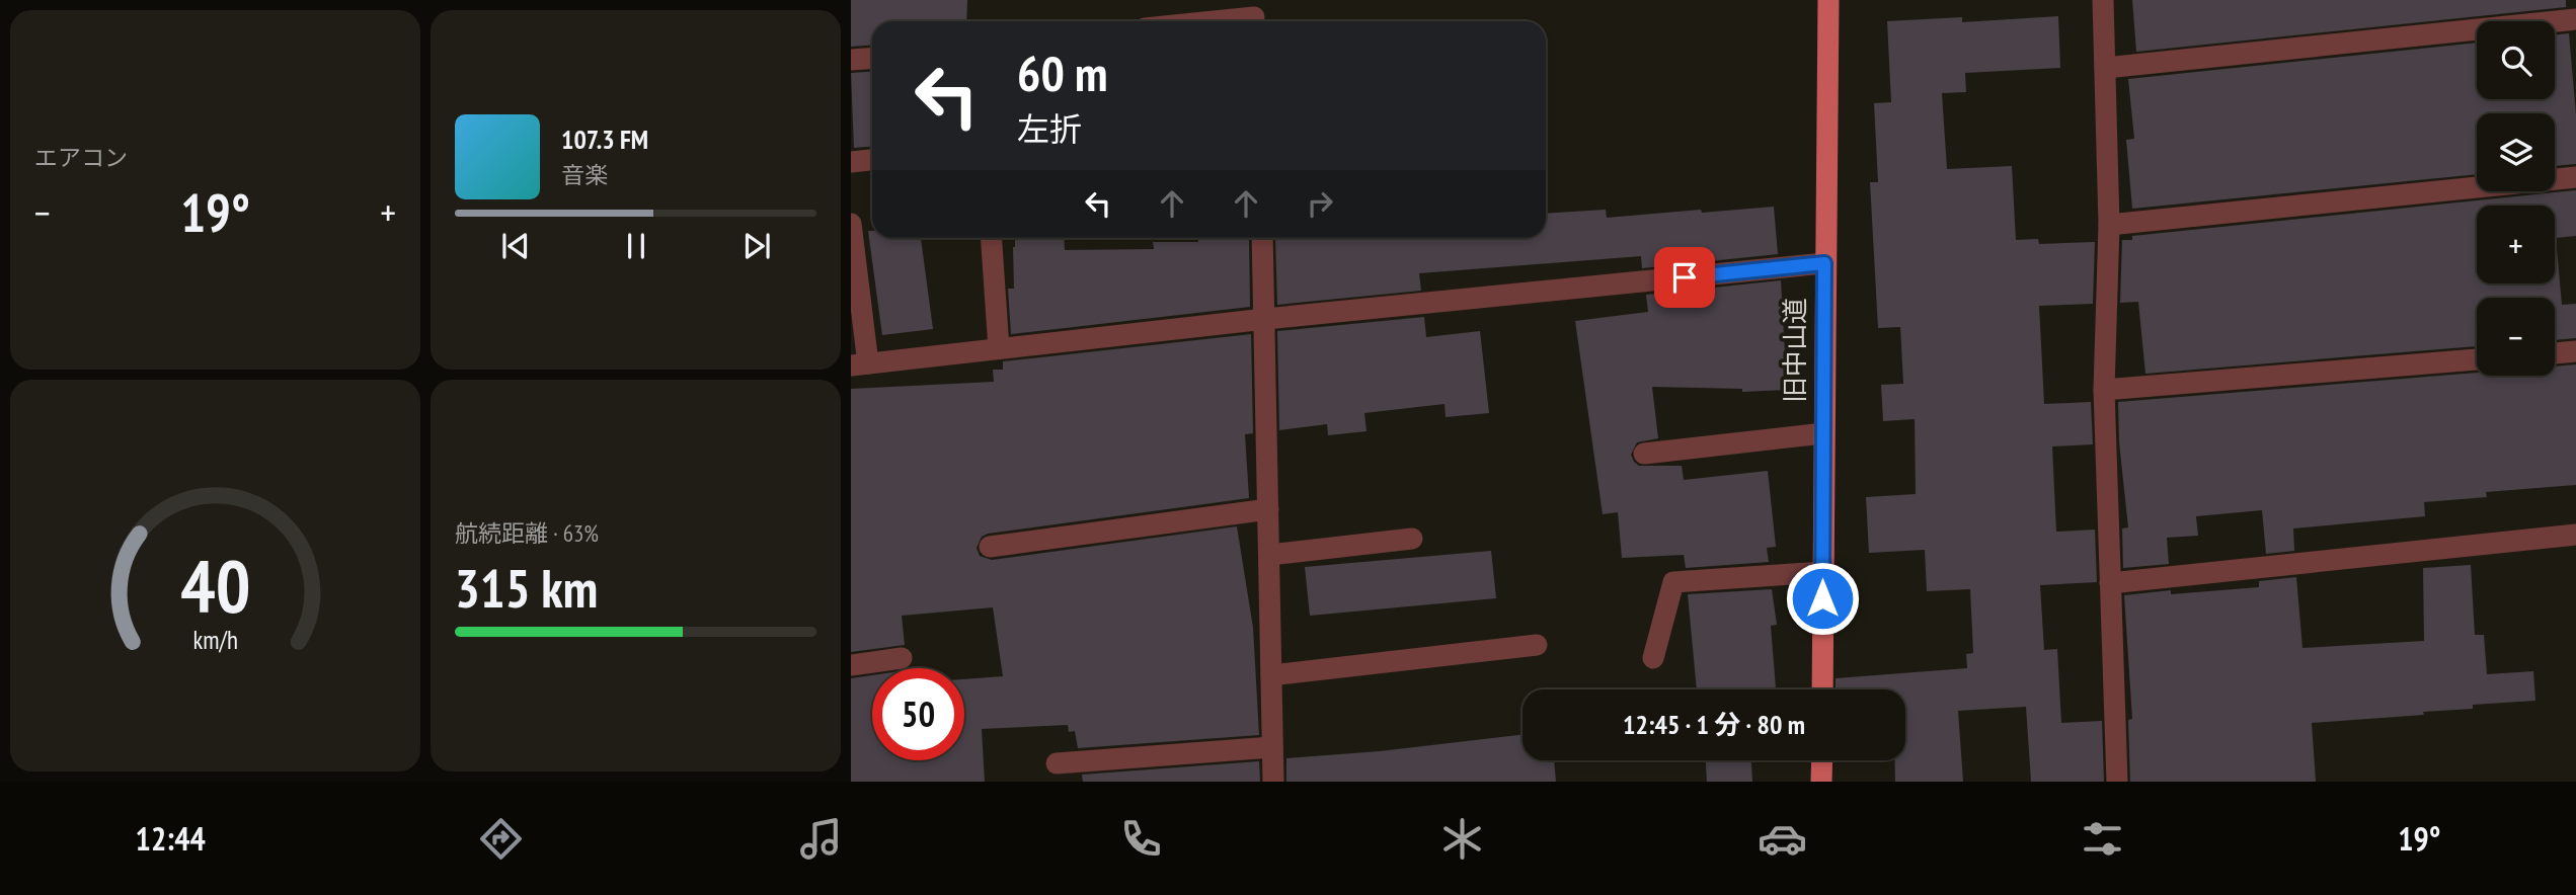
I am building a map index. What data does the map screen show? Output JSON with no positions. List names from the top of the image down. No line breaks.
{"streets":{"main road":["旧中山道"]},"page":{"tile":["エアコン",["航続距離 · 63%","315 km"]],"map_buttons":["+","−"],"turn":["60 m","左折"],"song":["107.3 FM","音楽"],"heat":["−","19°","+"],"limit":"50","trip":"12:45 · 1 分 · 80 m","tabs":["12:44","19°"],"gauge":["40","km/h"]}}
